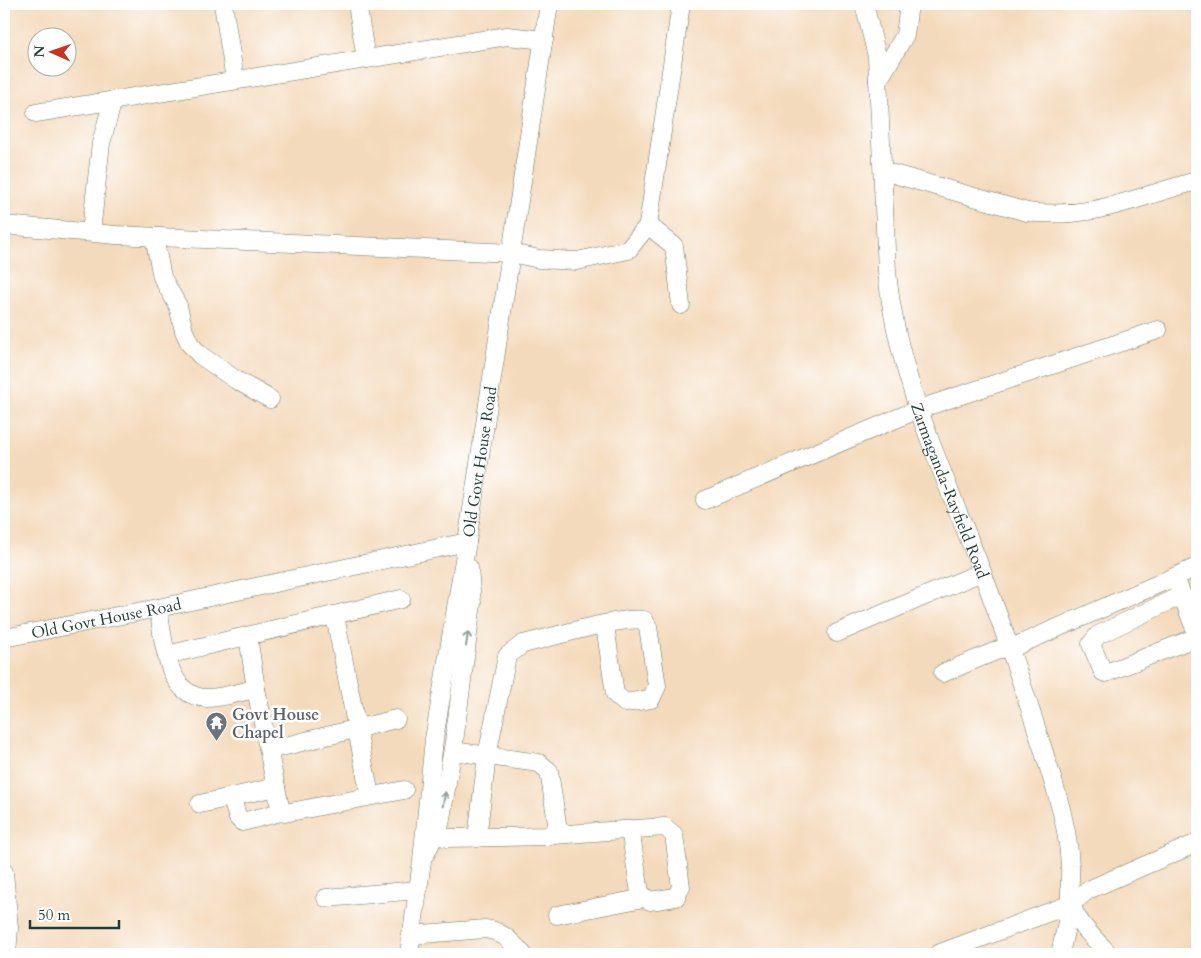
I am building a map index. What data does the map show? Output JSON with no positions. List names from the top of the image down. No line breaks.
{"streets":{"street":["Old Govt House Road","Zarmaganda-Rayfield Road"]},"places":{"temple":["Govt House Chapel"]},"scale_bar":"50 m","north":"left"}
